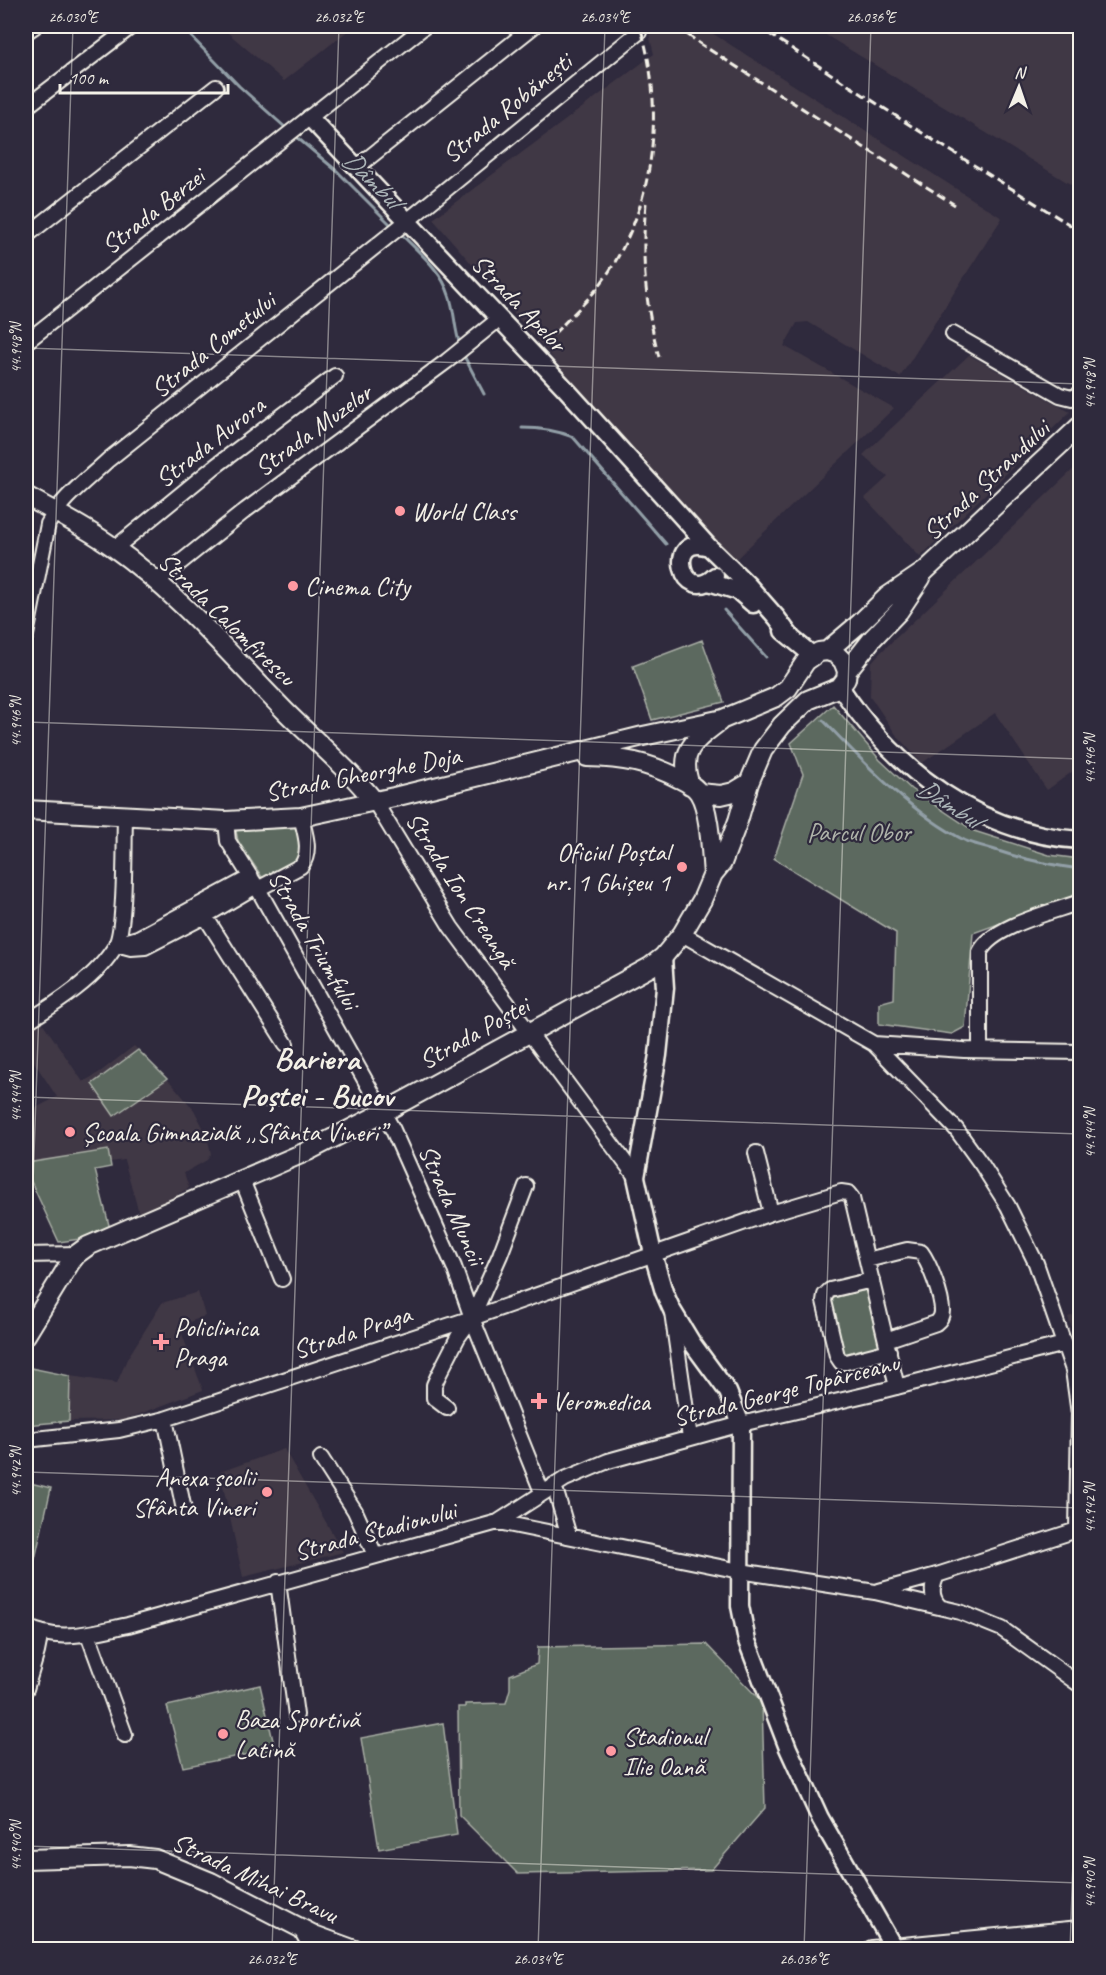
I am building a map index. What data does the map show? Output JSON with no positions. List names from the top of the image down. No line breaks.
{"streets":{"main road":["Strada Ștrandului","Strada Calomfirescu","Strada Gheorghe Doja","Strada Poștei","Strada Mihai Bravu"],"street":["Strada Robănești","Strada Berzei","Strada Apelor","Strada Cometului","Strada Muzelor","Strada Aurora","Strada Ion Creangă","Strada Triumfului","Strada Muncii","Strada Praga","Strada George Topârceanu","Strada Stadionului"]},"crossings":[["Strada Robănești","Strada Apelor"],["Strada Robănești","Strada Cometului"],["Strada Berzei","Strada Apelor"],["Strada Apelor","Strada Cometului"],["Strada Apelor","Strada Muzelor"],["Strada Cometului","Strada Calomfirescu"],["Strada Muzelor","Strada Calomfirescu"],["Strada Aurora","Strada Calomfirescu"],["Strada Ștrandului","Strada Gheorghe Doja"],["Strada Ștrandului","Strada Poștei"],["Strada Calomfirescu","Strada Gheorghe Doja"],["Strada Calomfirescu","Strada Ion Creangă"],["Strada Gheorghe Doja","Strada Ion Creangă"],["Strada Gheorghe Doja","Strada Triumfului"],["Strada Gheorghe Doja","Strada Poștei"],["Strada Ion Creangă","Strada Poștei"],["Strada Triumfului","Strada Poștei"],["Strada Triumfului","Strada Muncii"],["Strada Poștei","Strada Muncii"],["Strada Muncii","Strada Praga"],["Strada Muncii","Strada George Topârceanu"],["Strada Muncii","Strada Stadionului"],["Strada George Topârceanu","Strada Stadionului"]],"districts":["Bariera Poștei - Bucov"],"water":["Dâmbul"],"parks":["Parcul Obor"],"places":{"other":["World Class","Cinema City","Oficiul Poștal nr. 1 Ghișeu 1","Școala Gimnazială ,,Sfânta Vineri”","Anexa școlii Sfânta Vineri","Baza Sportivă Latină","Stadionul Ilie Oană"],"health":["Policlinica Praga","Veromedica"]},"scale_bar":"100 m","north":"top","coordinates":["26.030°E","26.032°E","26.034°E","26.036°E","44.948°N","44.946°N","44.944°N","44.942°N","44.940°N"]}
